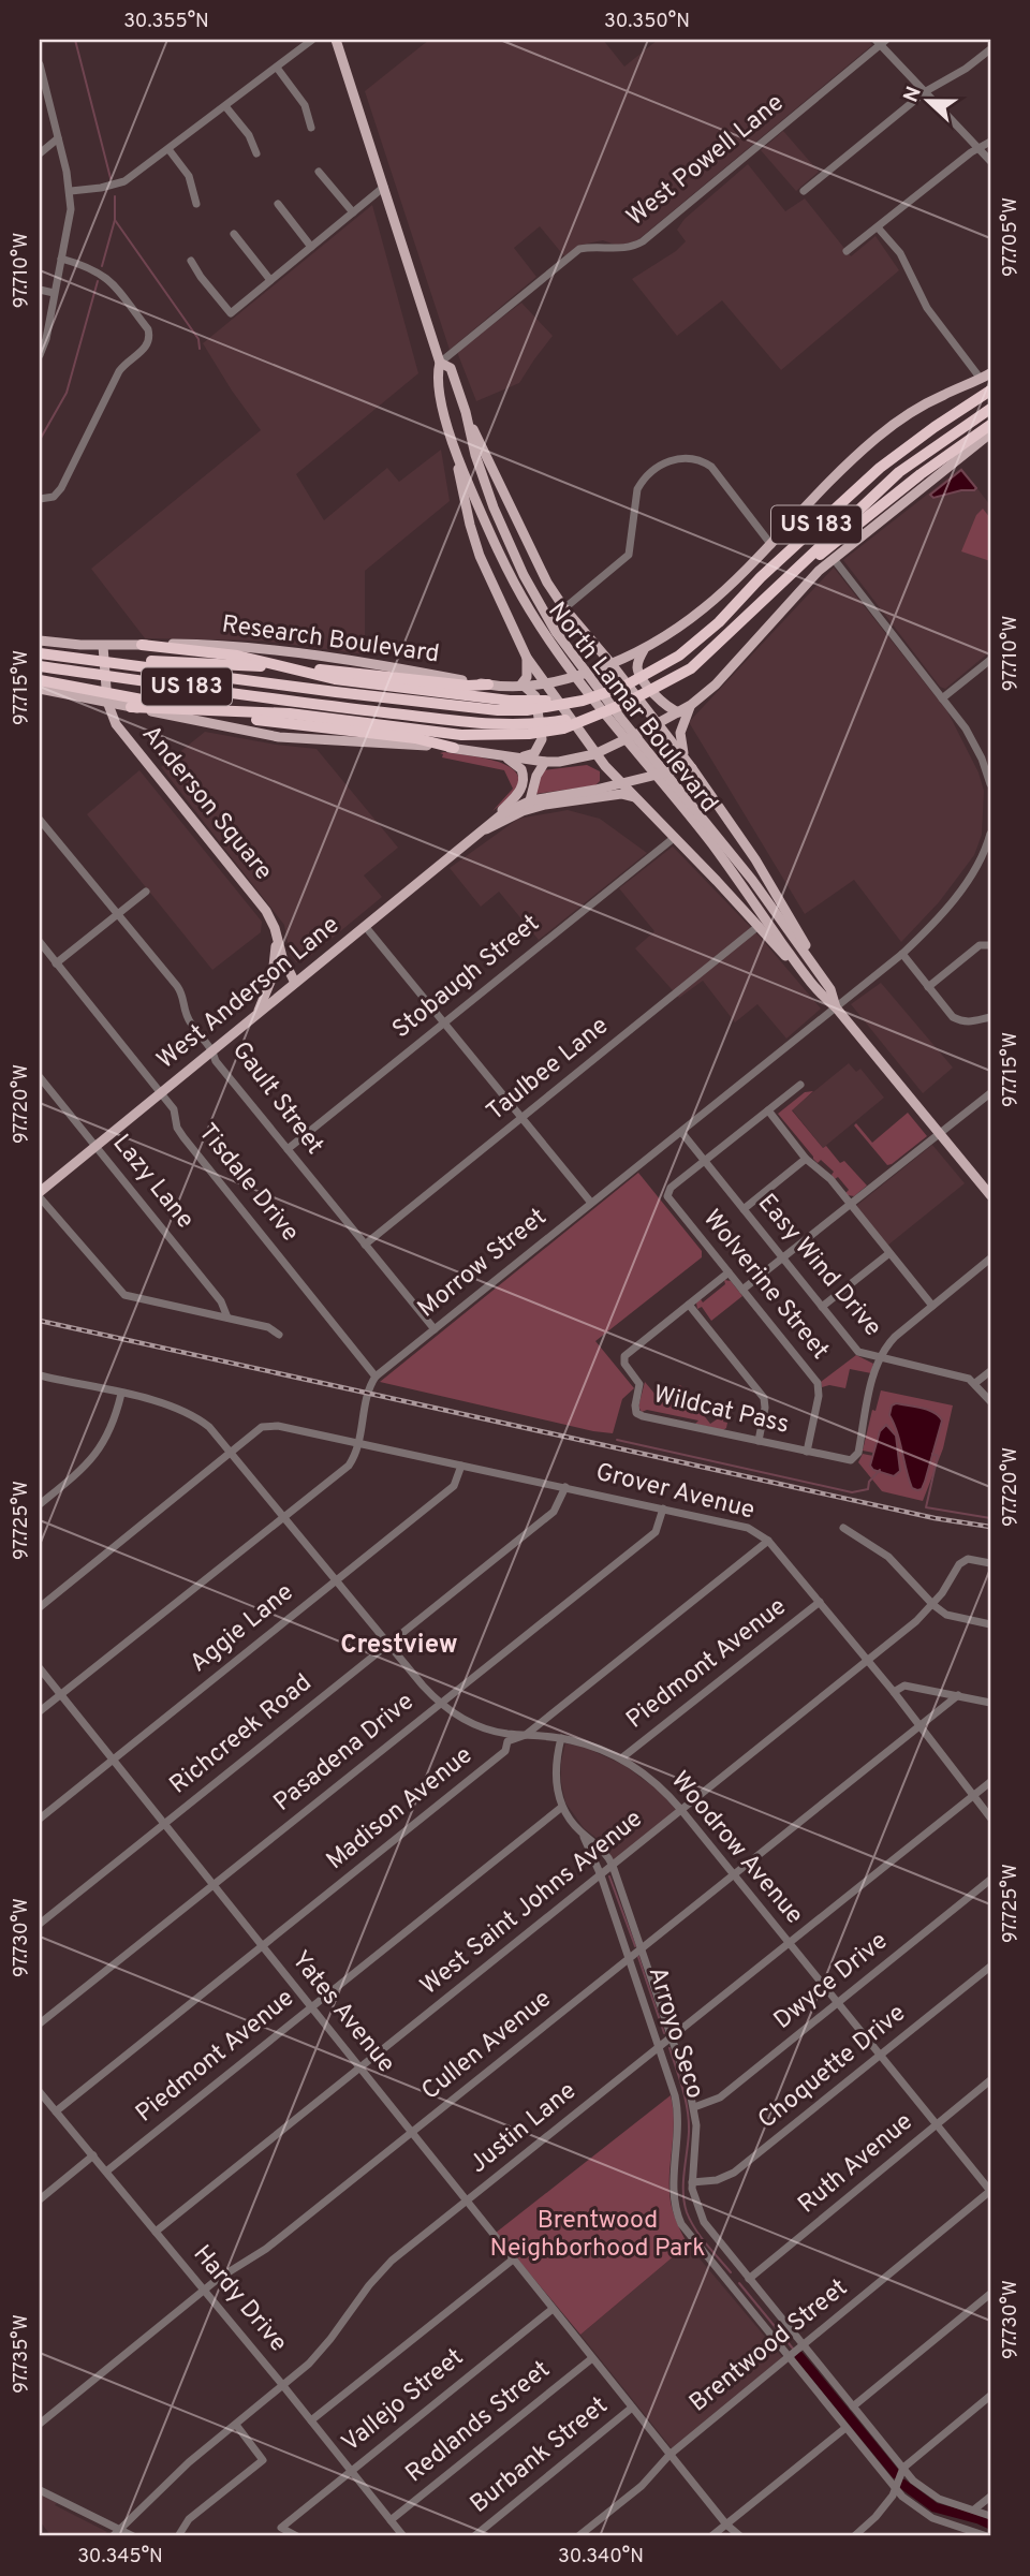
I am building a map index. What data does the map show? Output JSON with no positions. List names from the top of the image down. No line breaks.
{"streets":{"highway":["US 183"],"main road":["Research Boulevard","North Lamar Boulevard","Anderson Square","West Anderson Lane"],"street":["West Powell Lane","Stobaugh Street","Taulbee Lane","Gault Street","Lazy Lane","Tisdale Drive","Morrow Street","Easy Wind Drive","Wolverine Street","Wildcat Pass","Grover Avenue","Aggie Lane","Piedmont Avenue","Richcreek Road","Pasadena Drive","Madison Avenue","Woodrow Avenue","West Saint Johns Avenue","Dwyce Drive","Yates Avenue","Arroyo Seco","Cullen Avenue","Choquette Drive","Justin Lane","Ruth Avenue","Hardy Drive","Brentwood Street","Vallejo Street","Redlands Street","Burbank Street"]},"crossings":[["West Powell Lane","North Lamar Boulevard"],["Research Boulevard","Anderson Square"],["North Lamar Boulevard","Morrow Street"],["Anderson Square","West Anderson Lane"],["Stobaugh Street","Gault Street"],["West Anderson Lane","Gault Street"],["West Anderson Lane","Lazy Lane"],["West Anderson Lane","Tisdale Drive"],["Taulbee Lane","Gault Street"],["Gault Street","Morrow Street"],["Tisdale Drive","Morrow Street"],["Morrow Street","Easy Wind Drive"],["Easy Wind Drive","Wolverine Street"],["Easy Wind Drive","Wildcat Pass"],["Wolverine Street","Wildcat Pass"],["Grover Avenue","Aggie Lane"],["Grover Avenue","Piedmont Avenue"],["Grover Avenue","Richcreek Road"],["Grover Avenue","Pasadena Drive"],["Grover Avenue","Madison Avenue"],["Grover Avenue","Woodrow Avenue"],["Grover Avenue","West Saint Johns Avenue"],["Grover Avenue","Cullen Avenue"],["Grover Avenue","Justin Lane"],["Aggie Lane","Woodrow Avenue"],["Aggie Lane","Yates Avenue"],["Piedmont Avenue","Woodrow Avenue"],["Piedmont Avenue","Yates Avenue"],["Piedmont Avenue","Arroyo Seco"],["Piedmont Avenue","Hardy Drive"],["Richcreek Road","Woodrow Avenue"],["Richcreek Road","Yates Avenue"],["Pasadena Drive","Woodrow Avenue"],["Pasadena Drive","Yates Avenue"],["Madison Avenue","Woodrow Avenue"],["Madison Avenue","Yates Avenue"],["Madison Avenue","Hardy Drive"],["Woodrow Avenue","West Saint Johns Avenue"],["Woodrow Avenue","Dwyce Drive"],["Woodrow Avenue","Arroyo Seco"],["Woodrow Avenue","Cullen Avenue"],["Woodrow Avenue","Choquette Drive"],["Woodrow Avenue","Justin Lane"],["Woodrow Avenue","Ruth Avenue"],["Woodrow Avenue","Brentwood Street"],["West Saint Johns Avenue","Yates Avenue"],["West Saint Johns Avenue","Arroyo Seco"],["West Saint Johns Avenue","Hardy Drive"],["Dwyce Drive","Arroyo Seco"],["Yates Avenue","Cullen Avenue"],["Yates Avenue","Justin Lane"],["Yates Avenue","Brentwood Street"],["Yates Avenue","Vallejo Street"],["Yates Avenue","Redlands Street"],["Yates Avenue","Burbank Street"],["Arroyo Seco","Cullen Avenue"],["Arroyo Seco","Choquette Drive"],["Arroyo Seco","Justin Lane"],["Arroyo Seco","Ruth Avenue"],["Arroyo Seco","Brentwood Street"],["Cullen Avenue","Hardy Drive"],["Justin Lane","Hardy Drive"],["Hardy Drive","Vallejo Street"],["Hardy Drive","Redlands Street"]],"districts":["Crestview"],"parks":["Brentwood Neighborhood Park"],"north":"left","coordinates":["30.355°N","30.350°N","97.705°W","97.710°W","97.715°W","97.720°W","97.725°W","97.730°W","97.735°W","30.345°N","30.340°N"]}
